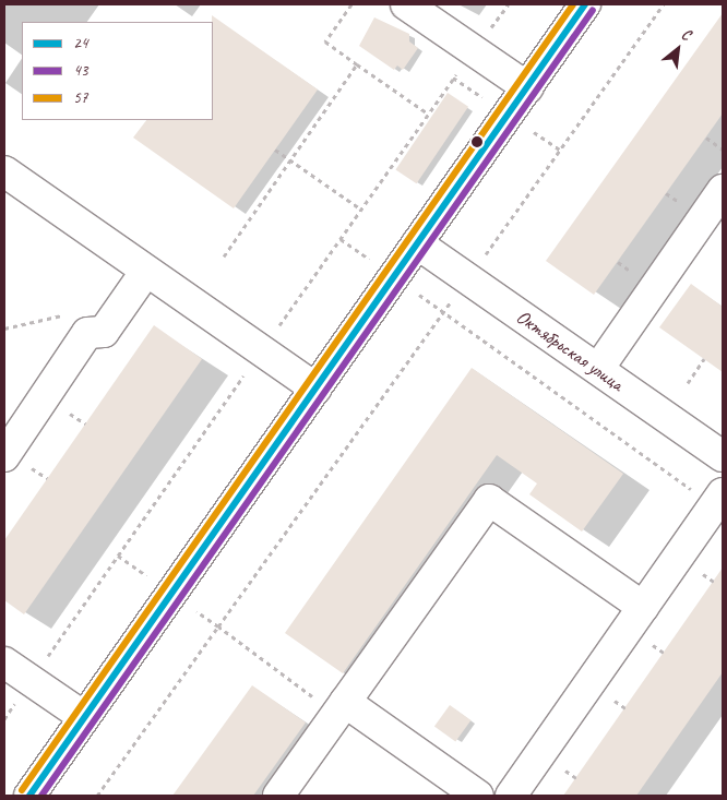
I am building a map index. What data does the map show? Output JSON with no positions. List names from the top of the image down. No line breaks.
{"streets":{"main road":["Октябрьская улица"]},"lines":["transit line 24","transit line 57","transit line 43"],"legend":["24","43","57"],"north":"top right"}
